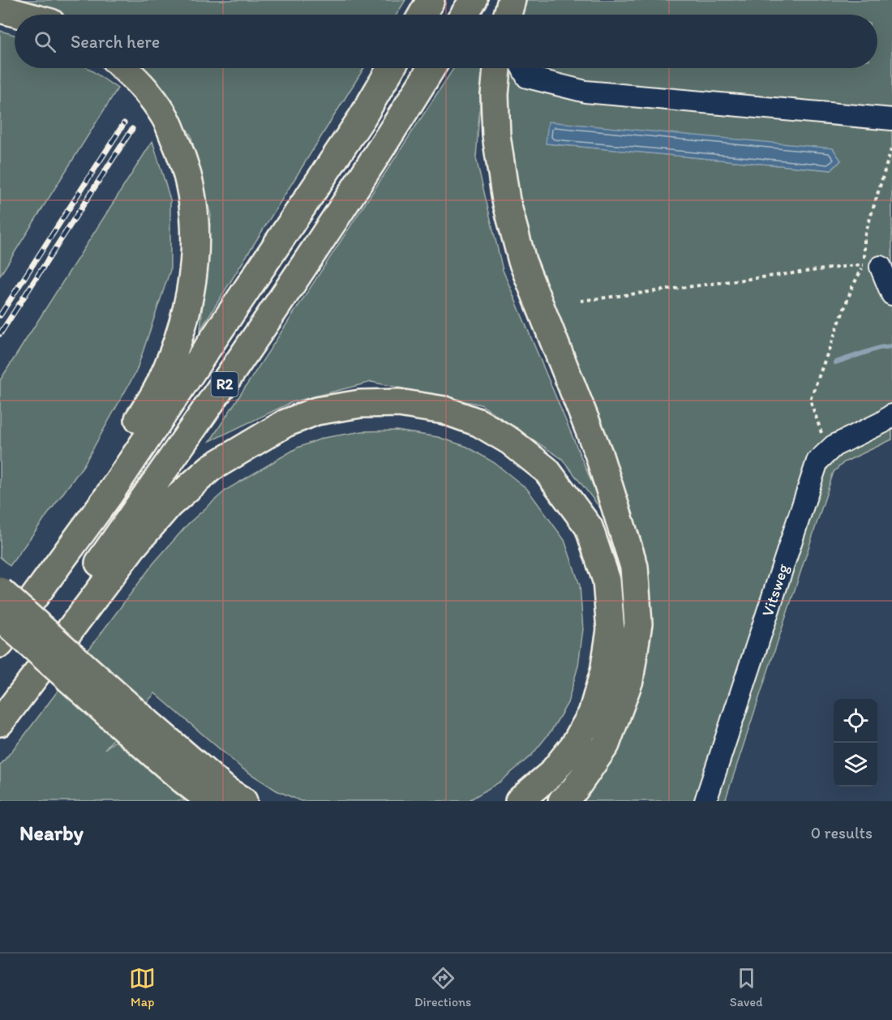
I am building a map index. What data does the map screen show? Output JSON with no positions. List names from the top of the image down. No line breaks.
{"streets":{"highway":["R2"],"street":["Vitsweg"]},"page":{"search":"Search here","heading":["Nearby","0 results"],"nav":["Map","Directions","Saved"]}}
